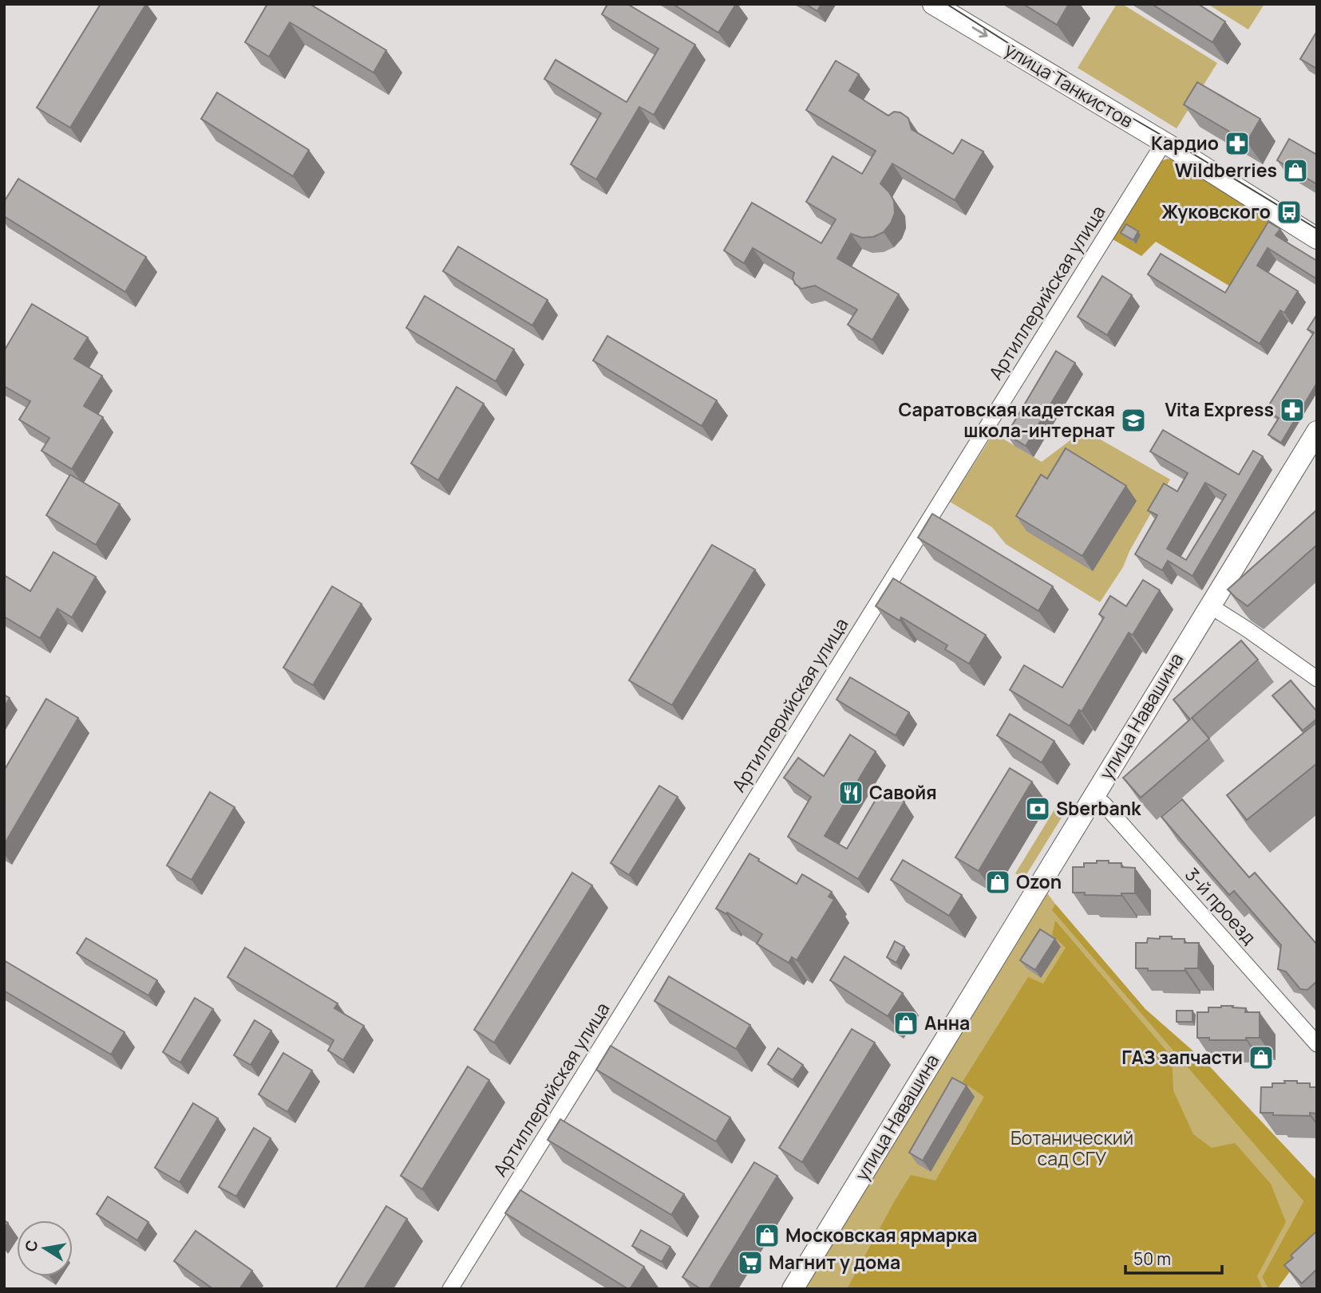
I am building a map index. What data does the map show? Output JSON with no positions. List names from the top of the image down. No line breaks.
{"streets":{"main road":["улица Танкистов","улица Навашина"],"street":["Артиллерийская улица","3-й проезд"]},"crossings":[["улица Танкистов","Артиллерийская улица"],["улица Навашина","3-й проезд"]],"one_way":["улица Танкистов"],"parks":["Ботанический сад СГУ"],"places":{"pharmacy":["Кардио","Vita Express"],"shop":["Wildberries","Ozon","Анна","ГАЗ запчасти","Московская ярмарка"],"bus stop":["Жуковского"],"school or university":["Саратовская кадетская школа-интернат"],"restaurant":["Савойя"],"bank":["Sberbank"],"supermarket":["Магнит у дома"]},"scale_bar":"50 m","north":"left"}
